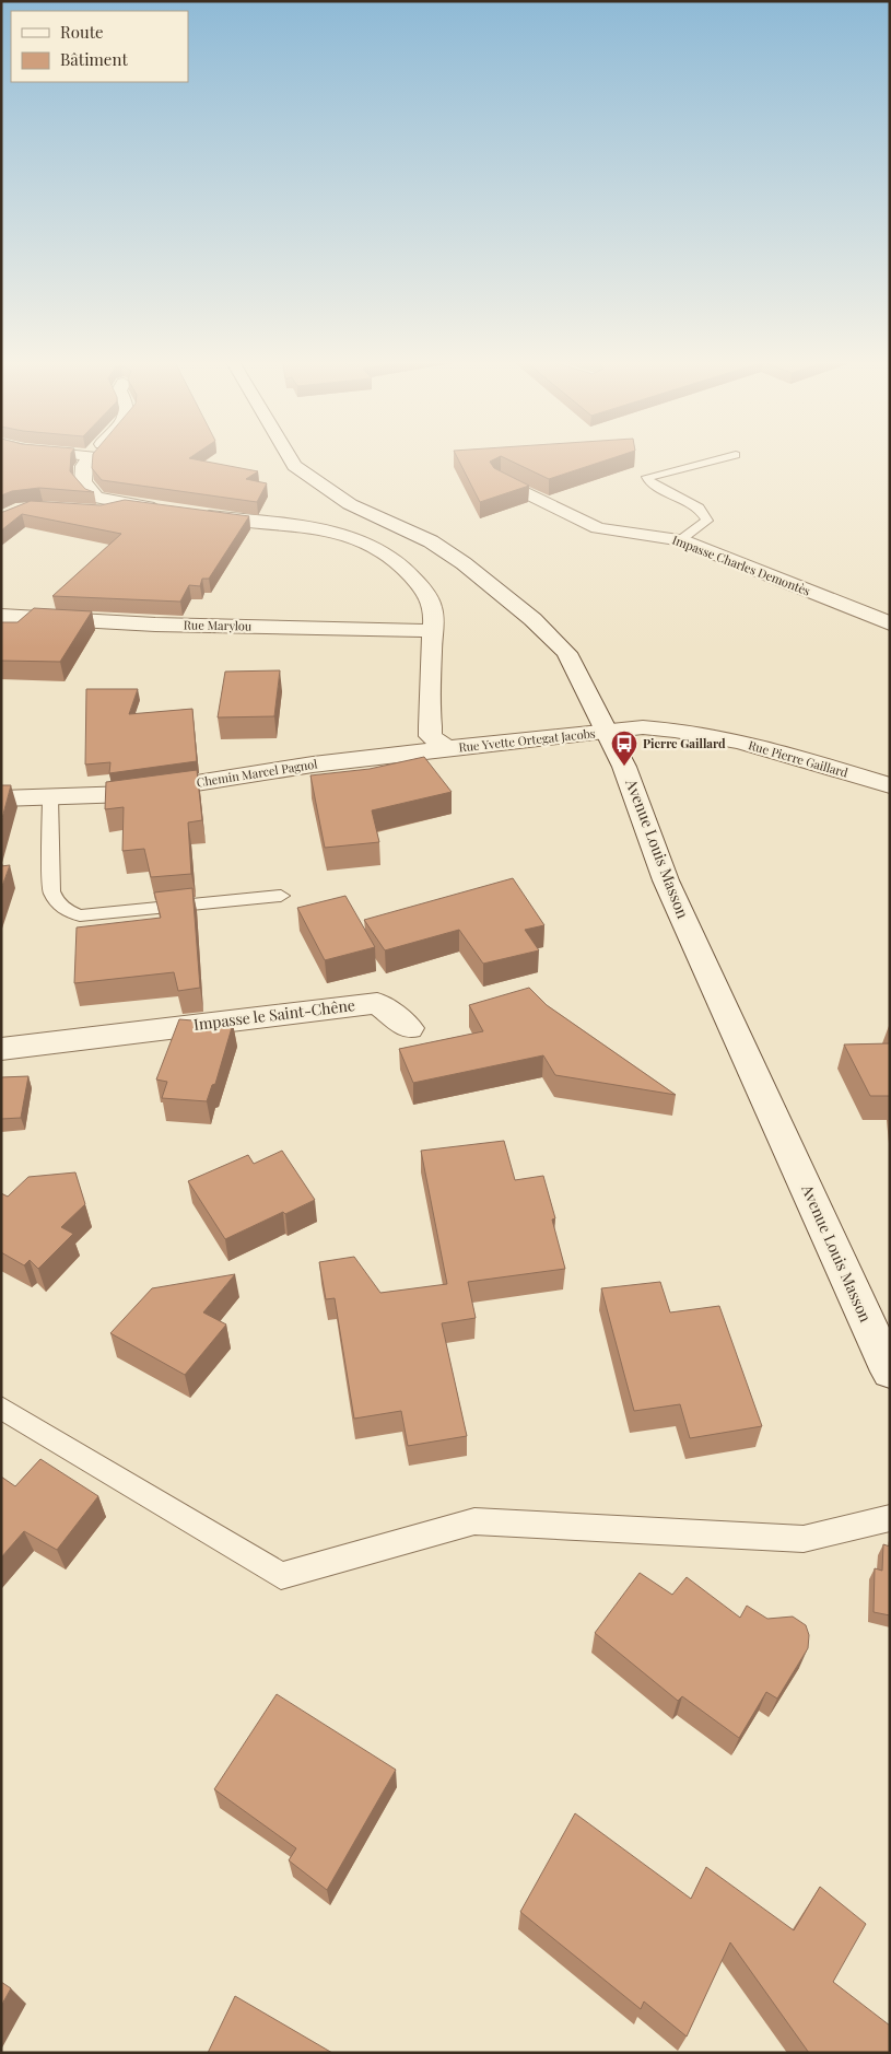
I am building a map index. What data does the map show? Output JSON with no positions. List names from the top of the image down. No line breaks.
{"streets":{"street":["Impasse Charles Demontès","Rue Marylou","Rue Yvette Ortegat Jacobs","Rue Pierre Gaillard","Chemin Marcel Pagnol","Avenue Louis Masson","Impasse le Saint-Chêne"]},"crossings":[["Rue Marylou","Rue Yvette Ortegat Jacobs"],["Rue Yvette Ortegat Jacobs","Rue Pierre Gaillard"],["Rue Yvette Ortegat Jacobs","Chemin Marcel Pagnol"],["Rue Yvette Ortegat Jacobs","Avenue Louis Masson"],["Rue Pierre Gaillard","Avenue Louis Masson"]],"places":{"bus stop":["Pierre Gaillard"]},"legend":["Route","Bâtiment"]}
